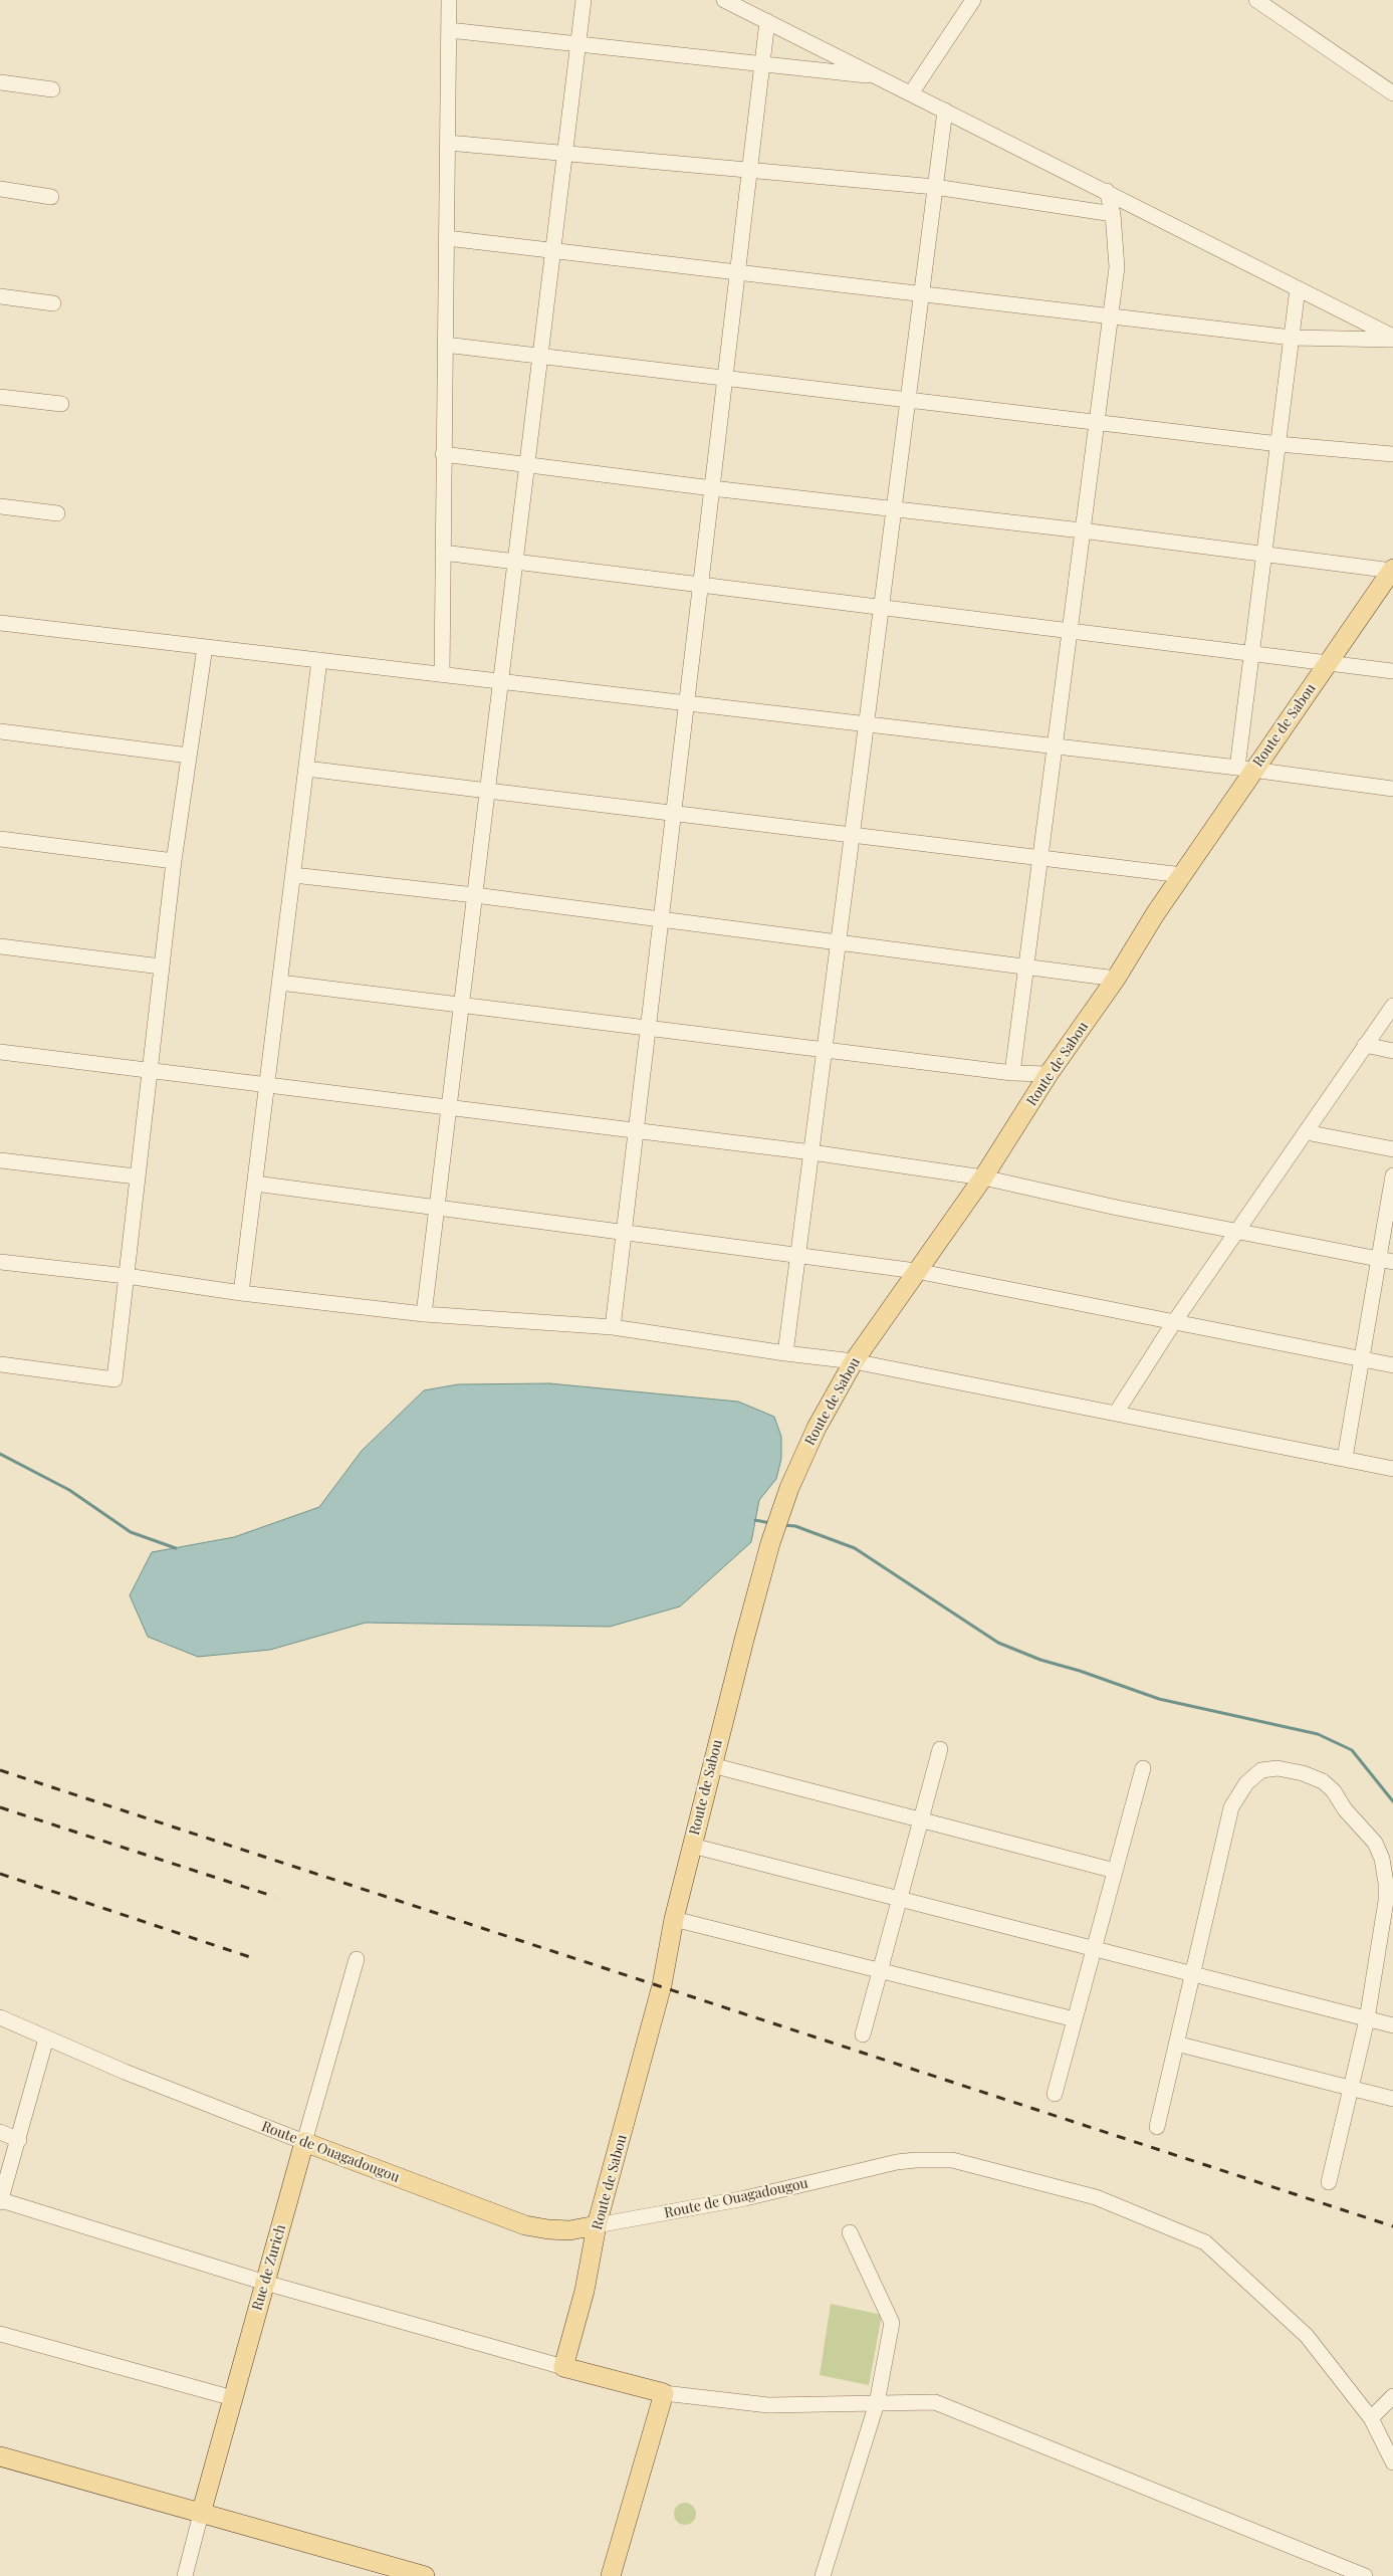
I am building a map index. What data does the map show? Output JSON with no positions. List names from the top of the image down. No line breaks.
{"streets":{"main road":["Route de Sabou","Route de Ouagadougou","Rue de Zurich"]},"crossings":[["Route de Sabou","Route de Ouagadougou"],["Route de Ouagadougou","Rue de Zurich"]]}
